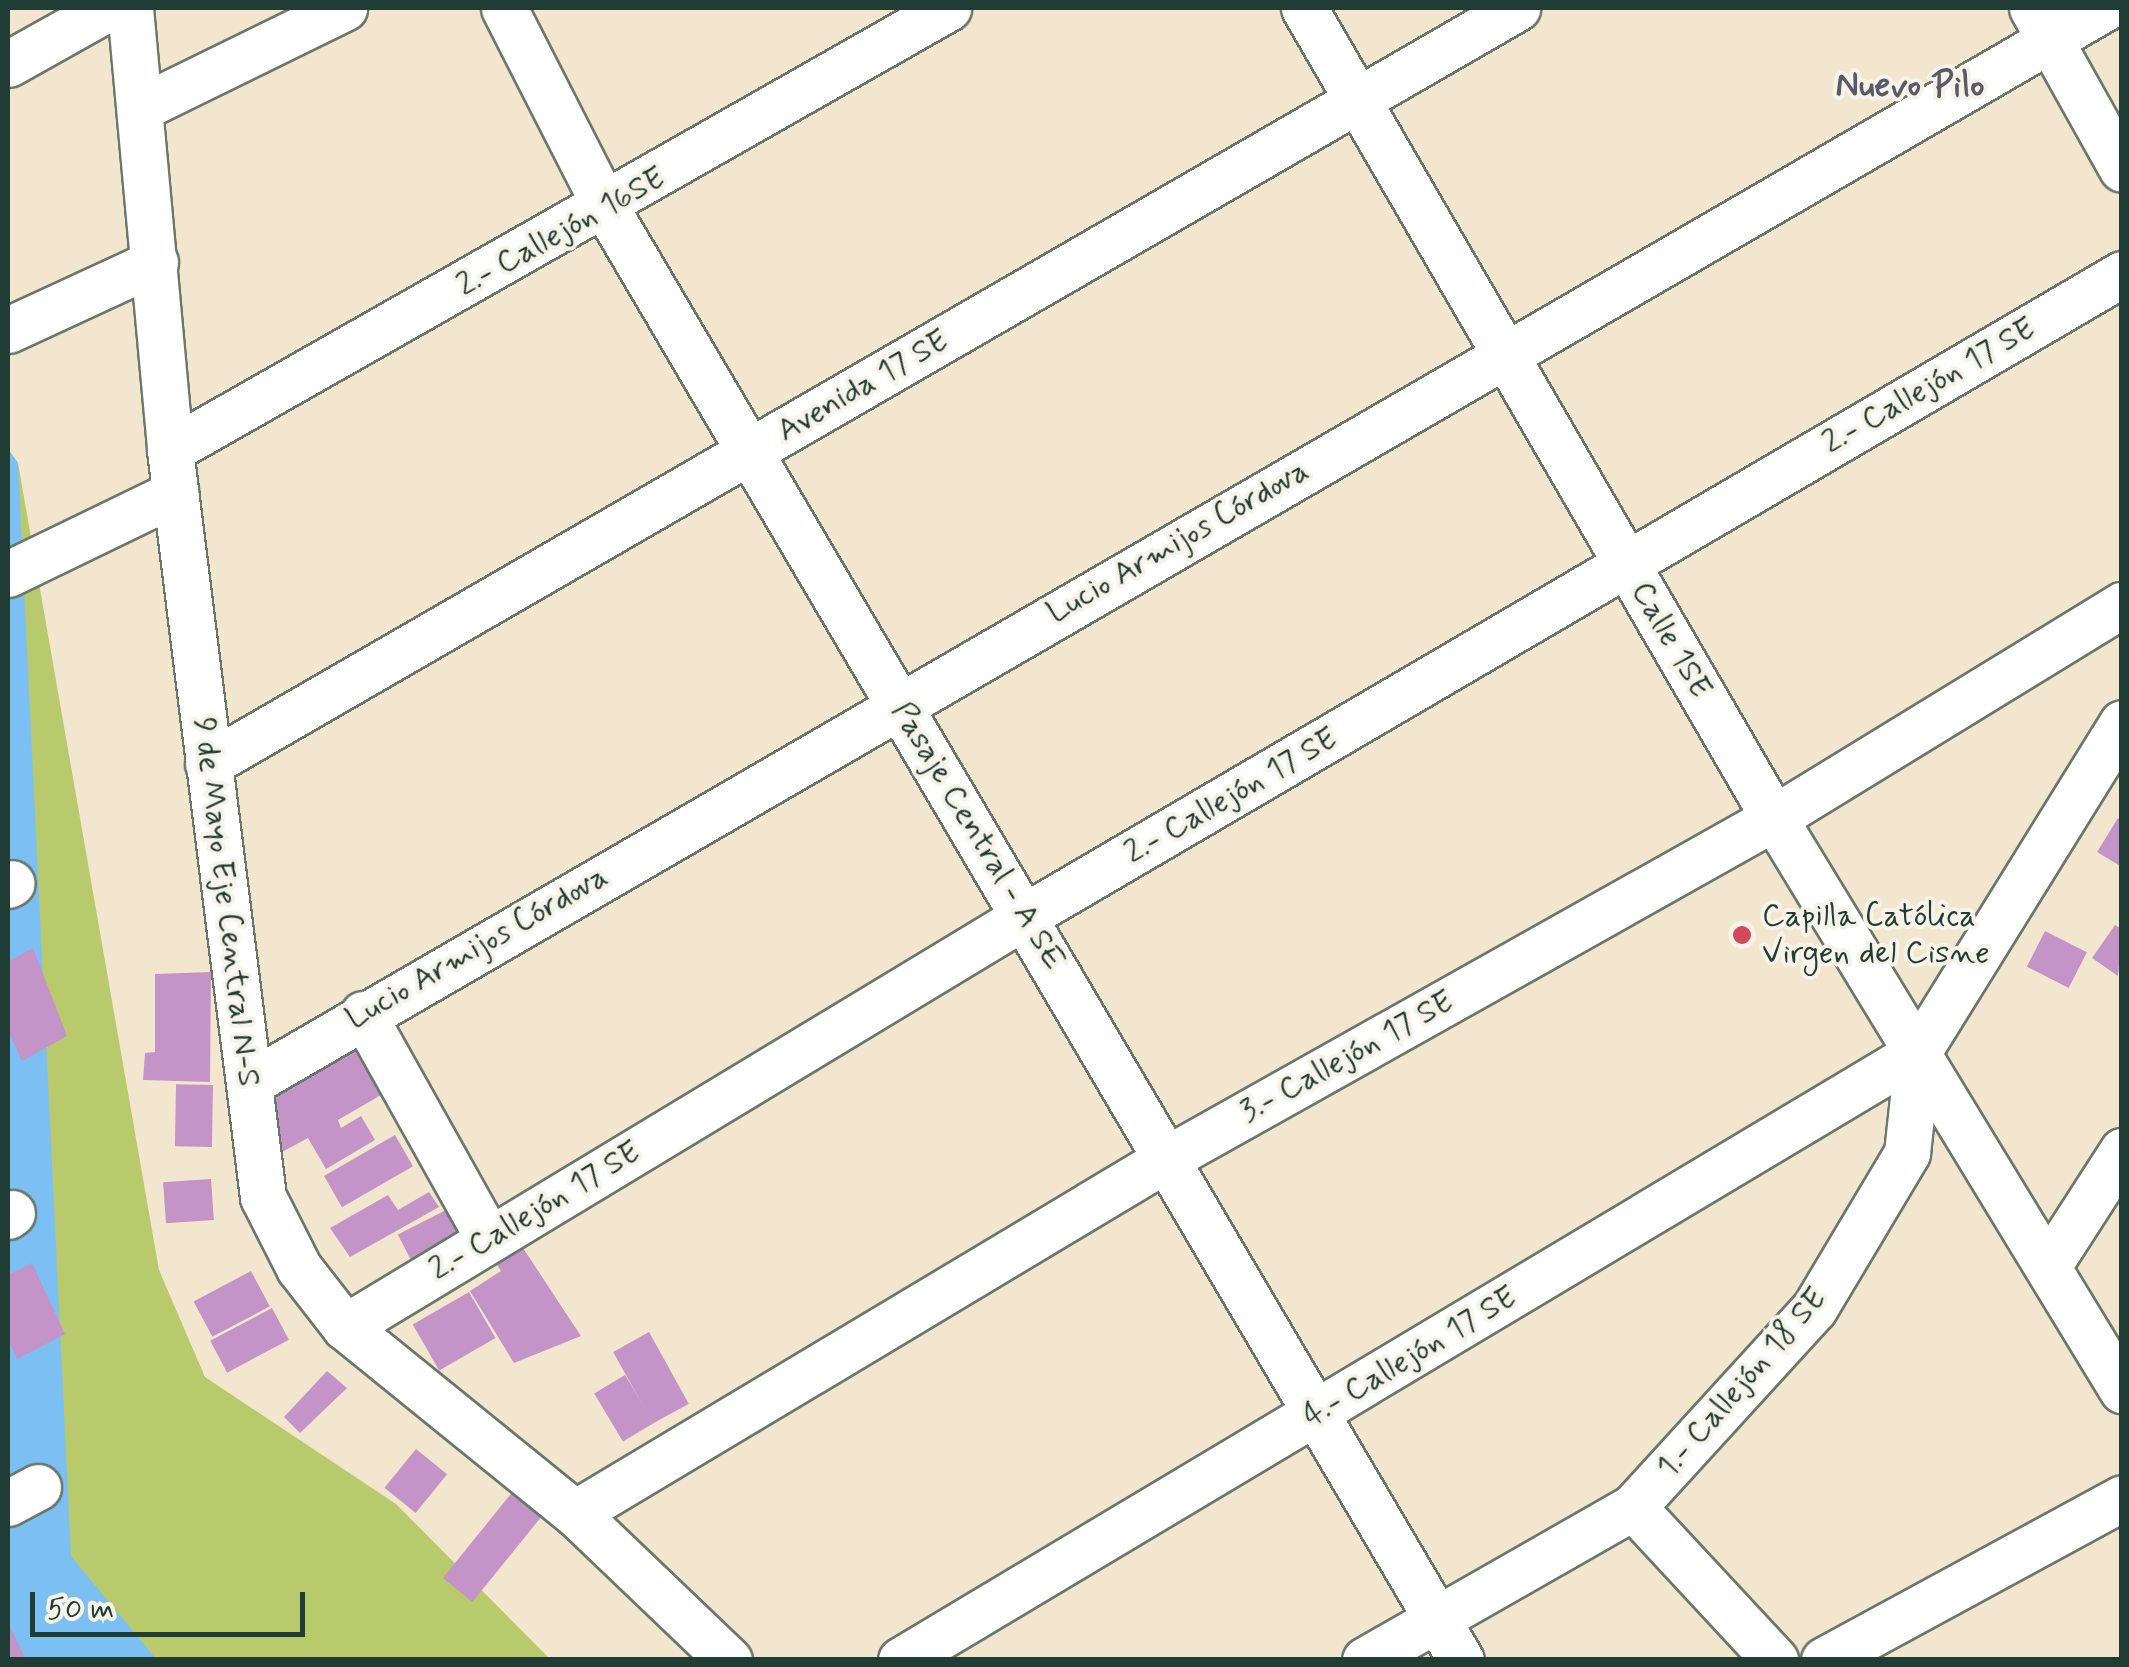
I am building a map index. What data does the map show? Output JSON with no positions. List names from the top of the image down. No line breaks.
{"streets":{"street":["2.- Callejón 16SE","Avenida 17 SE","2.- Callejón 17 SE","Lucio Armijos Córdova","Calle 1SE","Pasaje Central - A SE","9 de Mayo Eje Central N-S","3.- Callejón 17 SE","4.- Callejón 17 SE","1.- Callejón 18 SE"]},"crossings":[["2.- Callejón 16SE","Pasaje Central - A SE"],["2.- Callejón 16SE","9 de Mayo Eje Central N-S"],["Avenida 17 SE","Calle 1SE"],["Avenida 17 SE","Pasaje Central - A SE"],["Avenida 17 SE","9 de Mayo Eje Central N-S"],["2.- Callejón 17 SE","Calle 1SE"],["2.- Callejón 17 SE","Pasaje Central - A SE"],["2.- Callejón 17 SE","9 de Mayo Eje Central N-S"],["Lucio Armijos Córdova","Calle 1SE"],["Lucio Armijos Córdova","Pasaje Central - A SE"],["Lucio Armijos Córdova","9 de Mayo Eje Central N-S"],["Calle 1SE","3.- Callejón 17 SE"],["Calle 1SE","4.- Callejón 17 SE"],["Calle 1SE","1.- Callejón 18 SE"],["Pasaje Central - A SE","3.- Callejón 17 SE"],["Pasaje Central - A SE","4.- Callejón 17 SE"],["Pasaje Central - A SE","1.- Callejón 18 SE"],["9 de Mayo Eje Central N-S","3.- Callejón 17 SE"],["4.- Callejón 17 SE","1.- Callejón 18 SE"]],"districts":["Nuevo Pilo"],"places":["Capilla Católica Virgen del Cisne"],"scale_bar":"50 m"}
